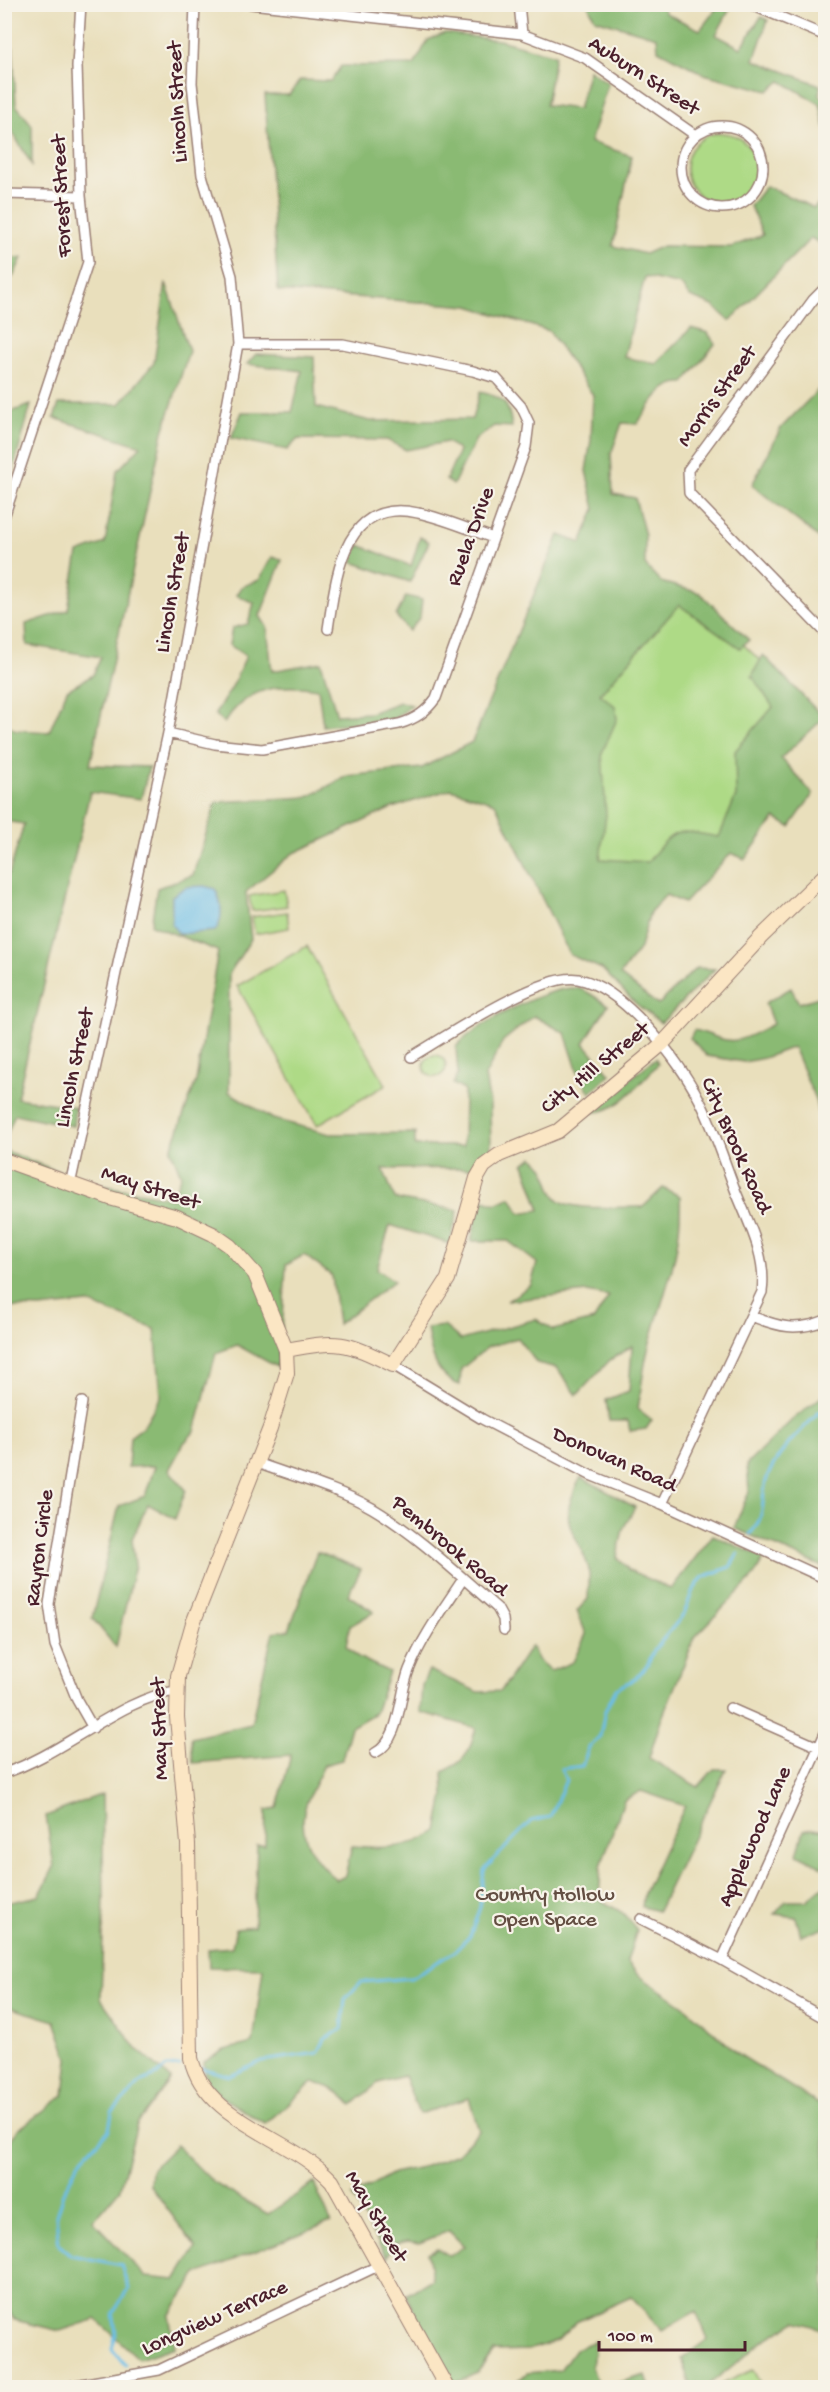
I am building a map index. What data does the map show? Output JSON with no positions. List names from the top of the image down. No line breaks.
{"streets":{"street":["Auburn Street","Lincoln Street","Forest Street","Morris Street","Ruela Drive","City Hill Street","City Brook Road","May Street","Donovan Road","Pembrook Road","Rayron Circle","Applewood Lane","Longview Terrace"]},"crossings":[["Lincoln Street","Ruela Drive"],["Lincoln Street","May Street"],["City Hill Street","City Brook Road"],["City Hill Street","Donovan Road"],["City Brook Road","Donovan Road"],["May Street","Pembrook Road"],["May Street","Longview Terrace"]],"parks":["Country Hollow Open Space"],"scale_bar":"100 m"}
